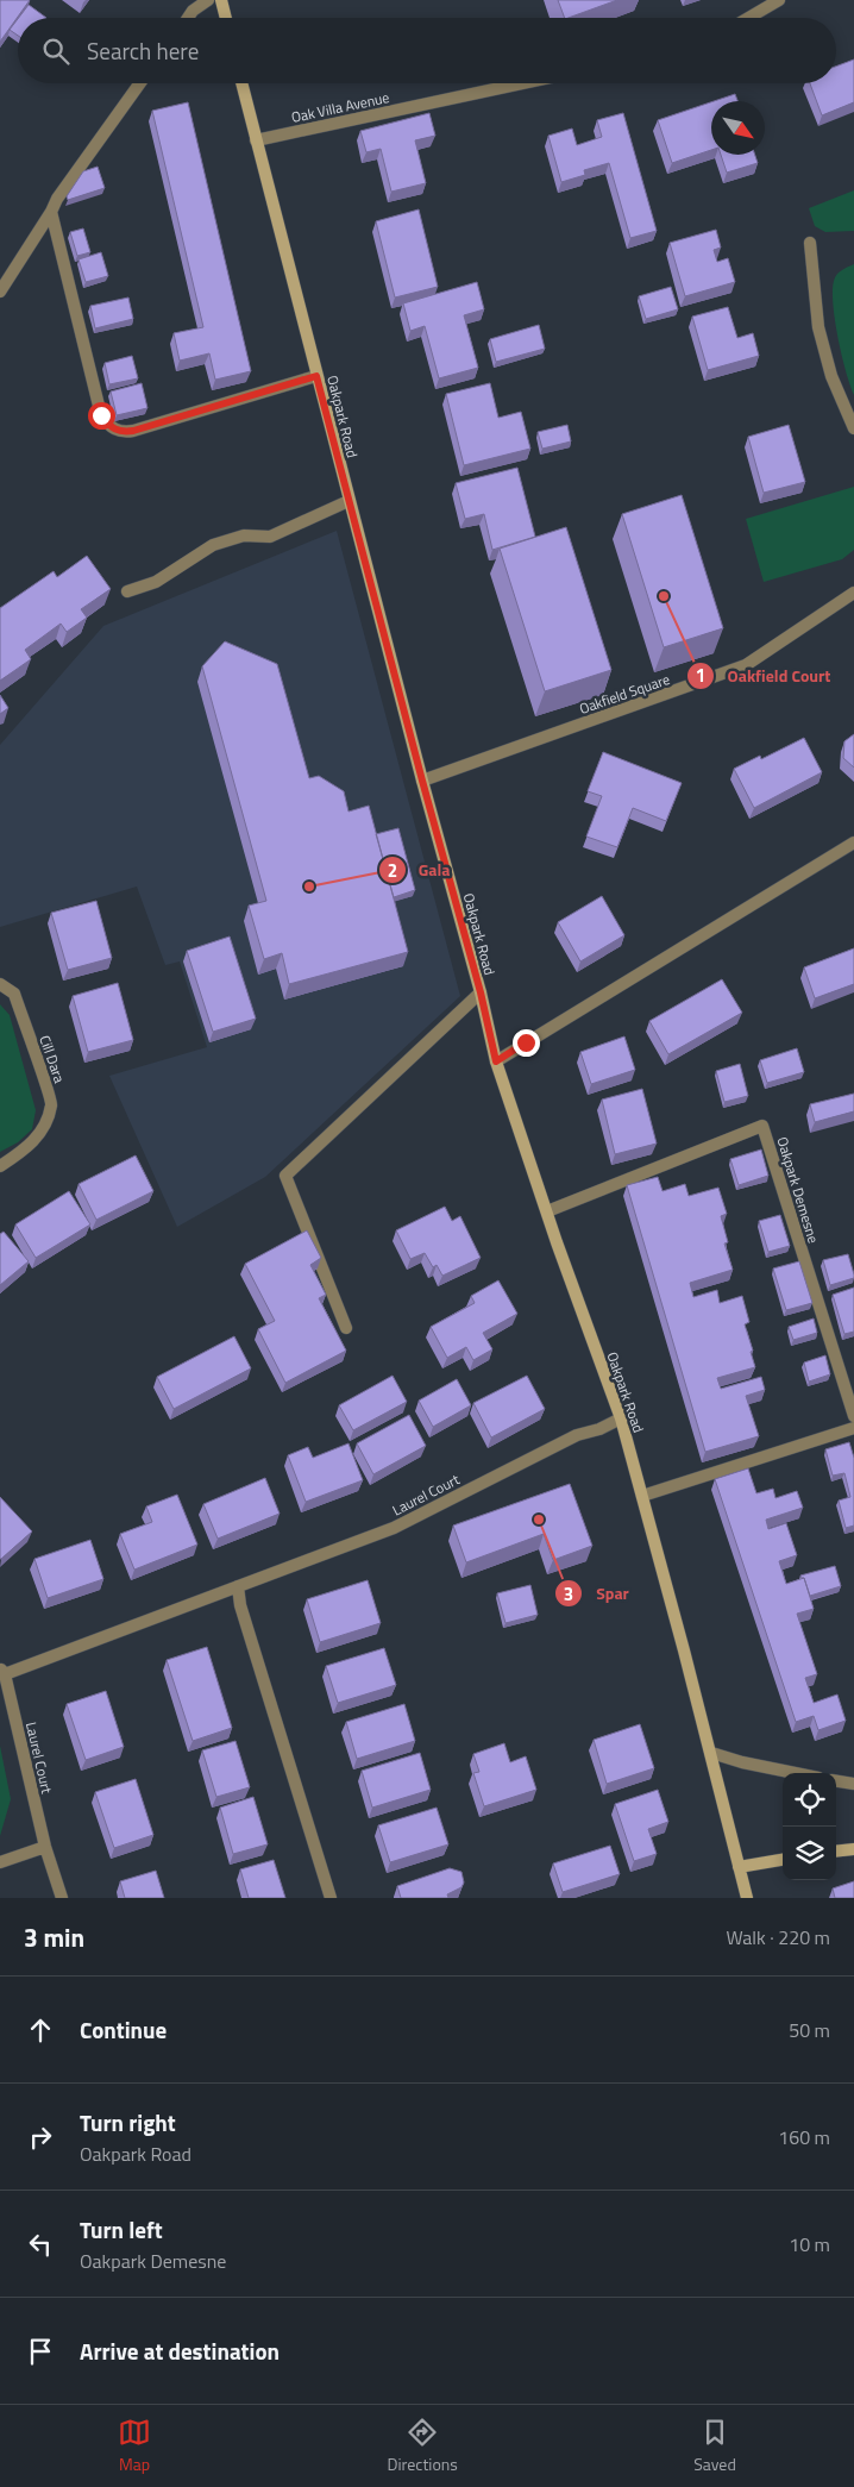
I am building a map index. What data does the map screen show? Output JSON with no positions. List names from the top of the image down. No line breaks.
{"streets":{"main road":["Oakpark Road"],"street":["Oak Villa Avenue","Oakfield Square","Cill Dara","Oakpark Demesne","Laurel Court"]},"crossings":[["Oak Villa Avenue","Oakpark Road"],["Oakpark Road","Oakfield Square"],["Oakpark Road","Oakpark Demesne"],["Oakpark Road","Laurel Court"]],"places":["Oakfield Court","Gala","Spar"],"north":"bottom right","page":{"search":"Search here","heading":["3 min","Walk · 220 m"],"list":[["Continue","50 m"],["Turn right","Oakpark Road","160 m"],["Turn left","Oakpark Demesne","10 m"],"Arrive at destination"],"nav":["Map","Directions","Saved"]}}
